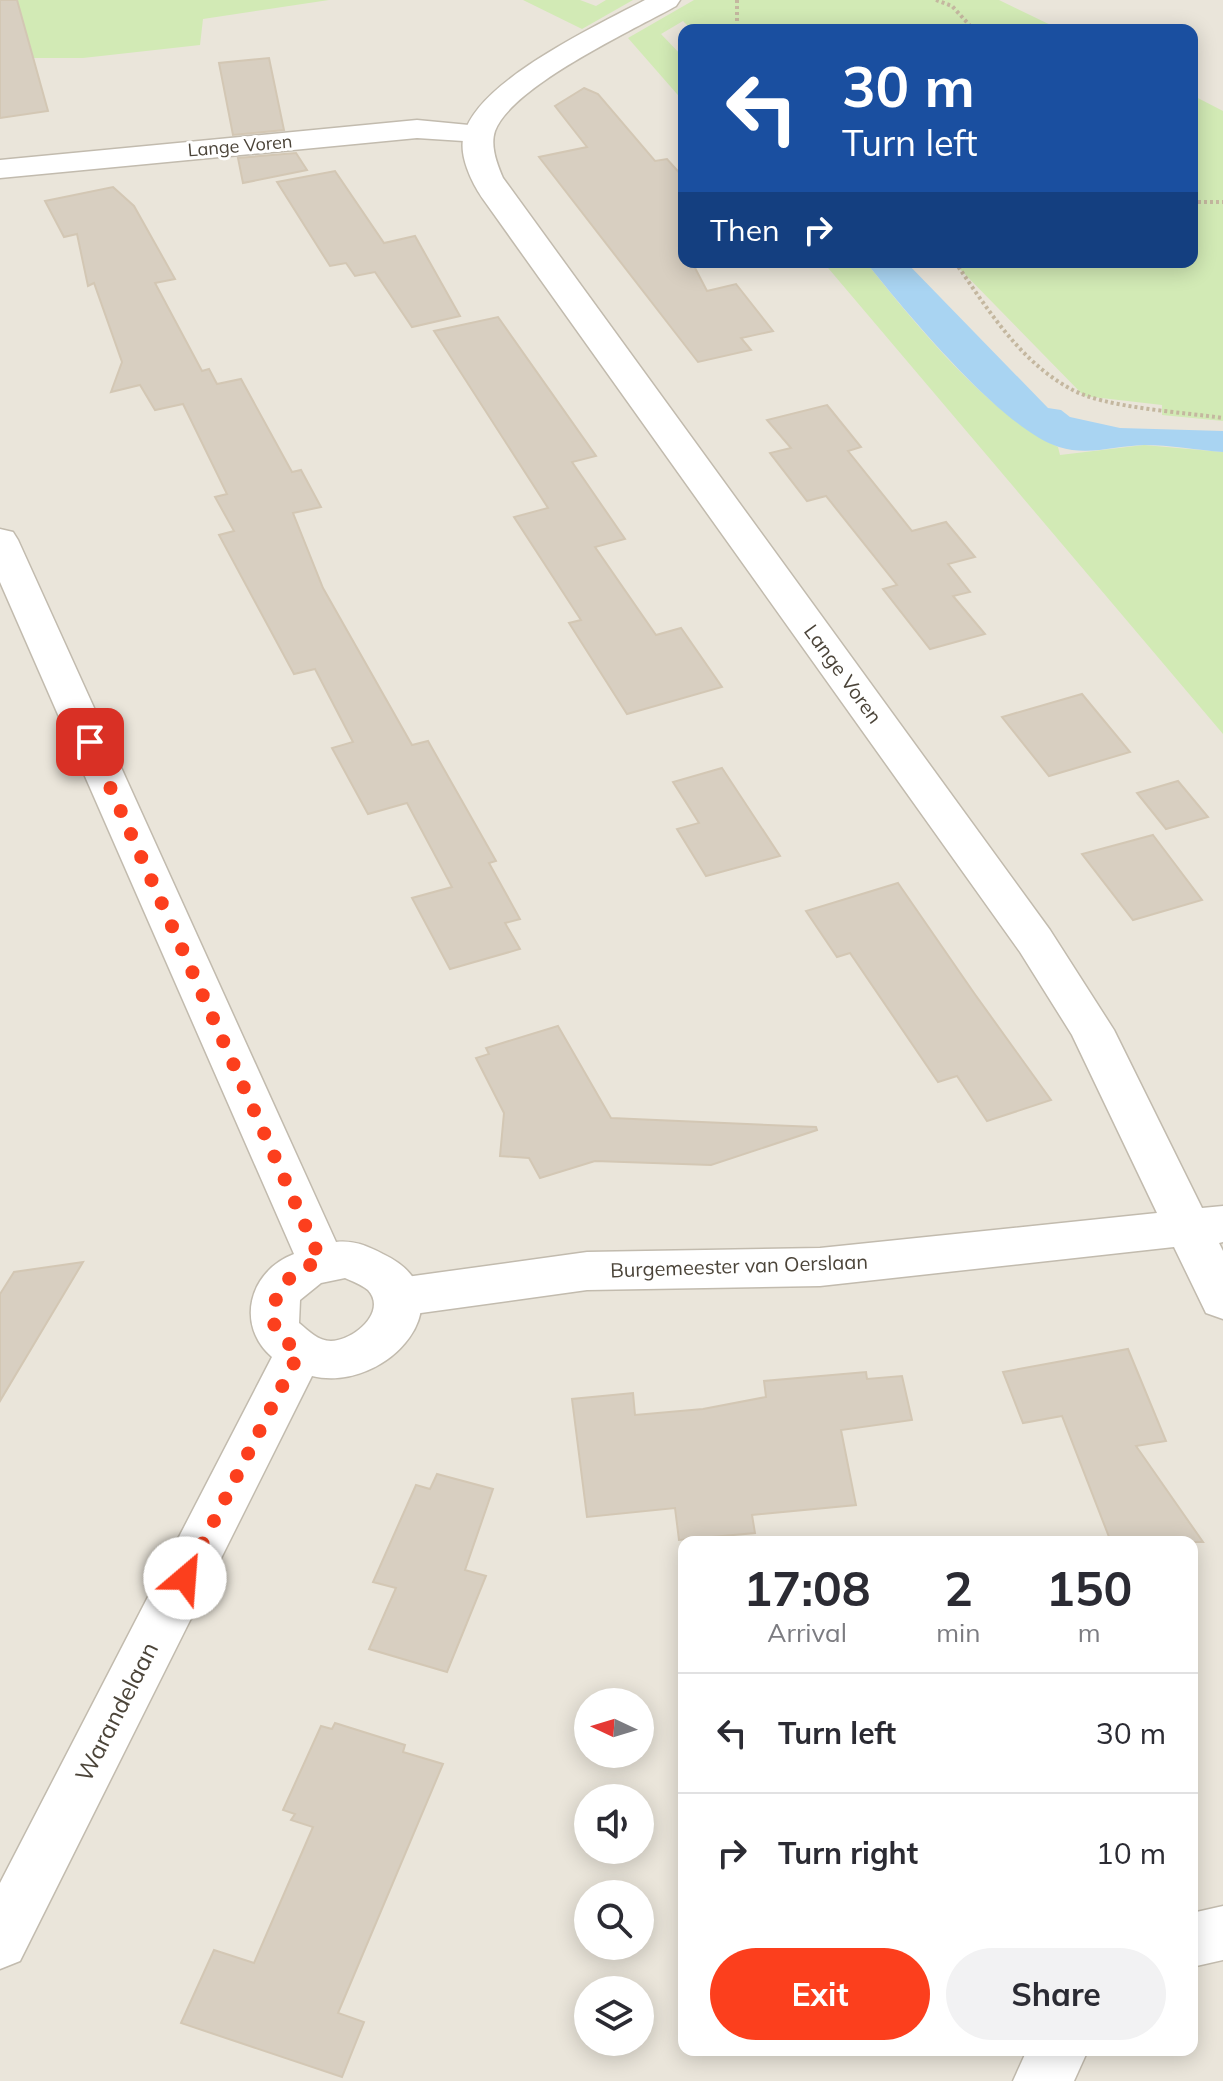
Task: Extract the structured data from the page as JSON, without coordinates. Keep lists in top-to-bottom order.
{
  "streets": {
    "street": ["Lange Voren", "Burgemeester van Oerslaan", "Warandelaan"]
  },
  "crossings": [
    ["Lange Voren", "Burgemeester van Oerslaan"],
    ["Burgemeester van Oerslaan", "Warandelaan"]
  ],
  "north": "left",
  "page": {
    "turn": ["30 m", "Turn left"],
    "then": "Then",
    "eta": [
      "17:08",
      "Arrival",
      "2",
      "min",
      "150",
      "m"
    ],
    "list": [
      {
        "name": "Turn left",
        "value": "30 m"
      },
      {
        "name": "Turn right",
        "value": "10 m"
      }
    ],
    "buttons": ["Exit", "Share"]
  }
}
